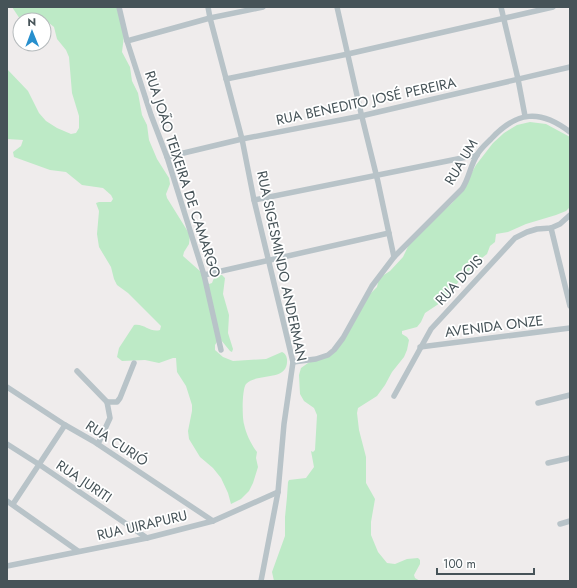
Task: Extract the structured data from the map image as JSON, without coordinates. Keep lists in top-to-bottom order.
{
  "streets": {
    "street": [
      "RUA BENEDITO JOSÉ PEREIRA",
      "RUA UM",
      "RUA JOÃO TEIXEIRA DE CAMARGO",
      "RUA SIGESMINDO ANDERMAN",
      "RUA DOIS",
      "AVENIDA ONZE",
      "RUA CURIÓ",
      "RUA JURITI",
      "RUA UIRAPURU"
    ]
  },
  "crossings": [
    ["RUA BENEDITO JOSÉ PEREIRA", "RUA JOÃO TEIXEIRA DE CAMARGO"],
    ["RUA BENEDITO JOSÉ PEREIRA", "RUA SIGESMINDO ANDERMAN"],
    ["RUA UM", "RUA SIGESMINDO ANDERMAN"],
    ["RUA SIGESMINDO ANDERMAN", "RUA UIRAPURU"],
    ["RUA DOIS", "AVENIDA ONZE"],
    ["RUA CURIÓ", "RUA UIRAPURU"],
    ["RUA JURITI", "RUA UIRAPURU"]
  ],
  "scale_bar": "100 m",
  "north": "top"
}
